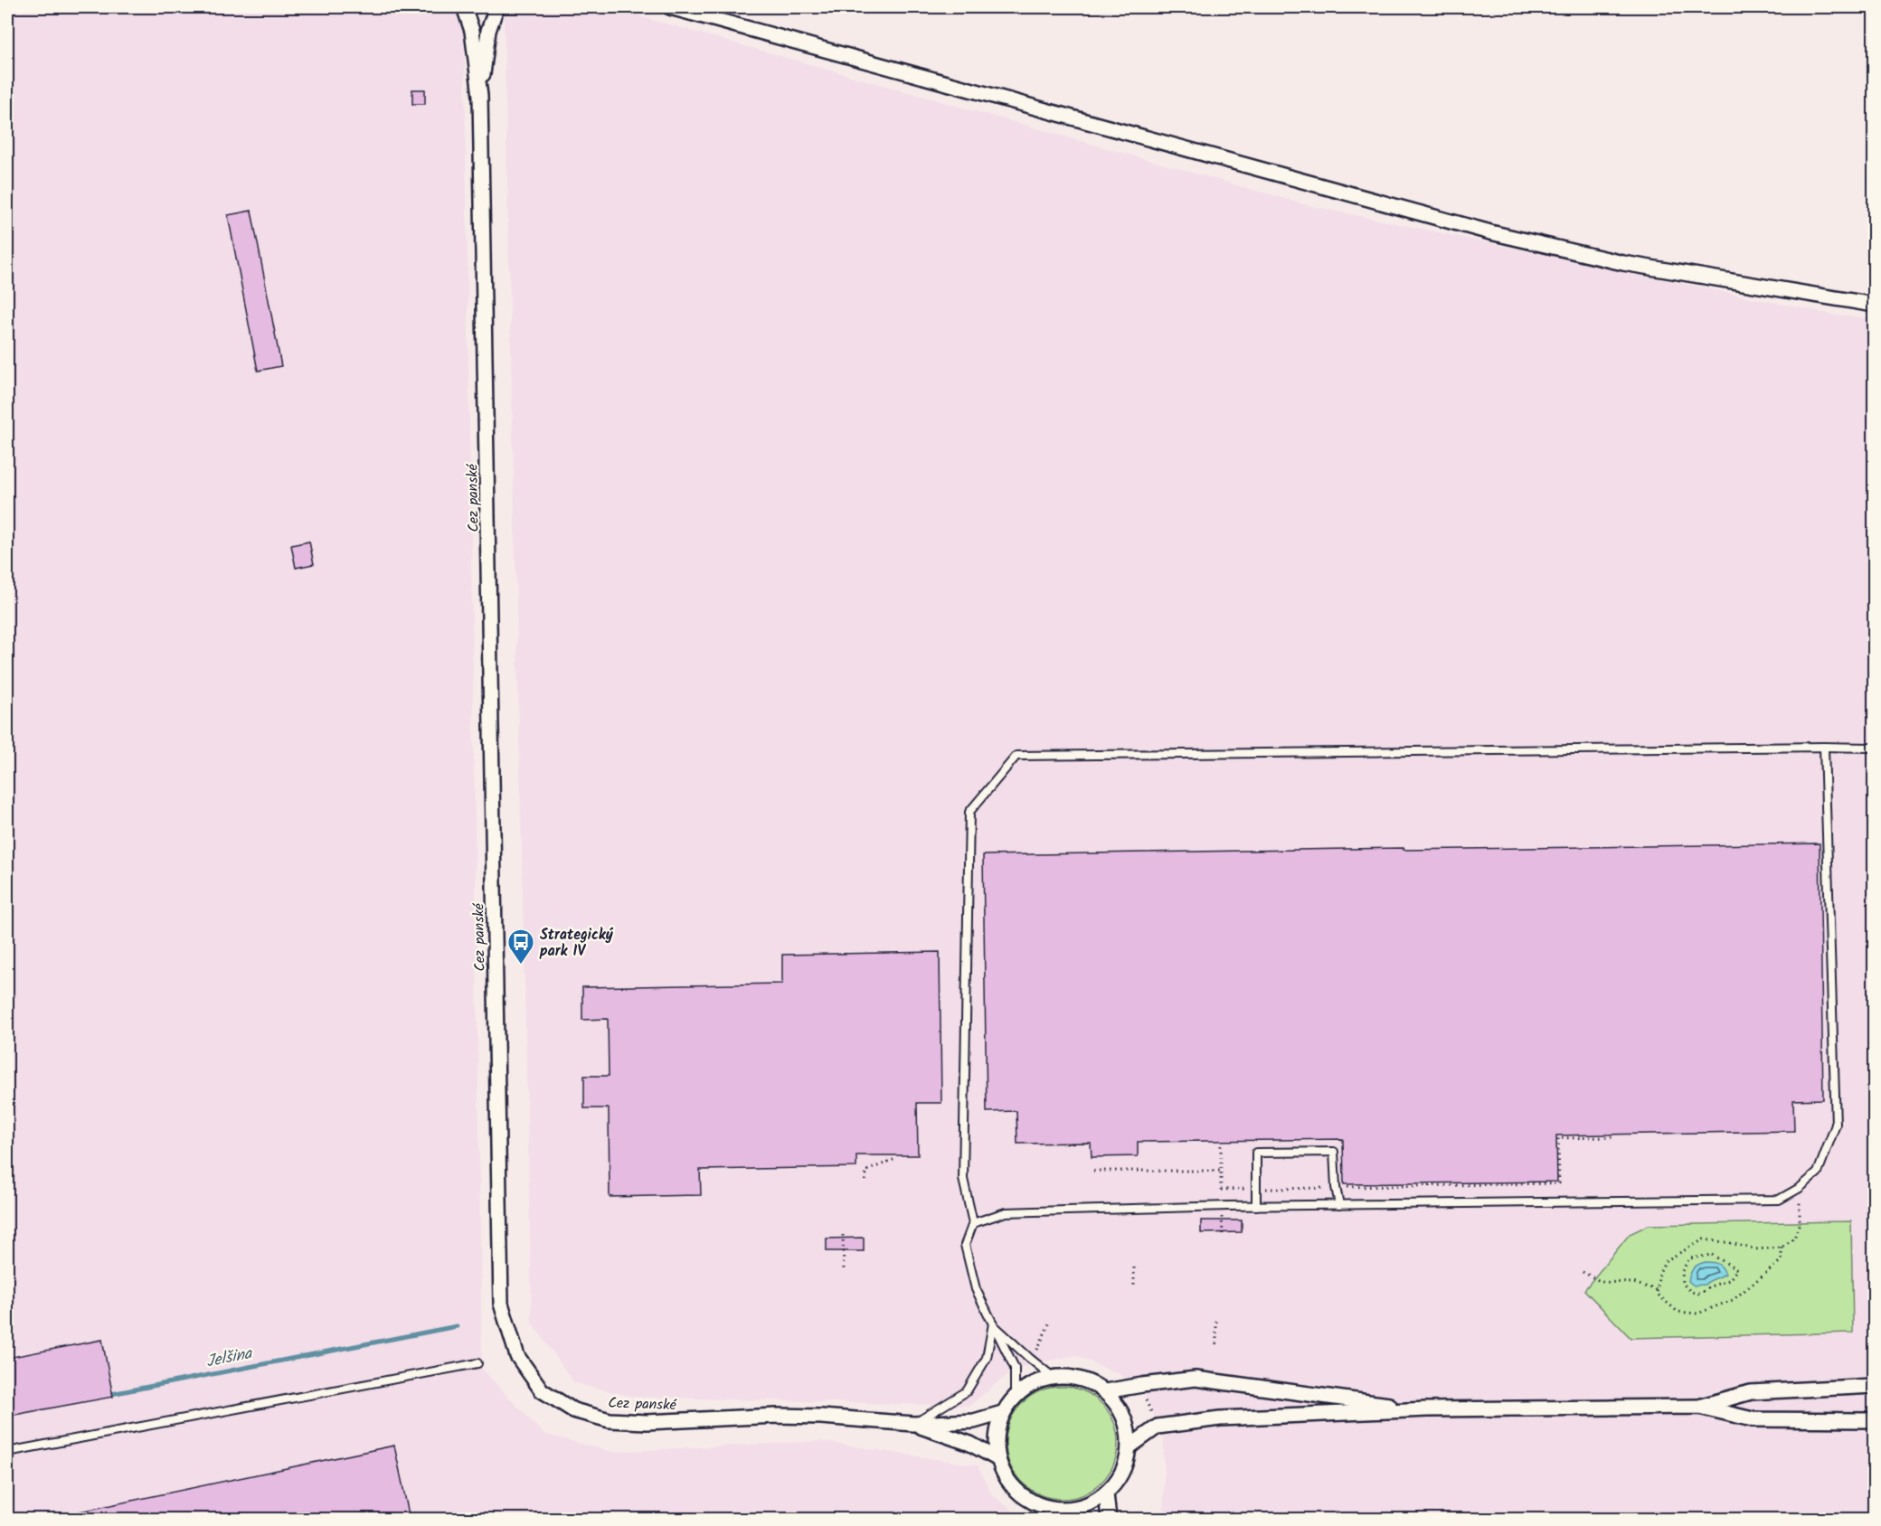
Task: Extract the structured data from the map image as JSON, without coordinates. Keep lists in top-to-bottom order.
{
  "streets": {
    "street": ["Cez panské"]
  },
  "water": ["Jelšina"],
  "places": {
    "bus stop": ["Strategický park IV"]
  }
}
